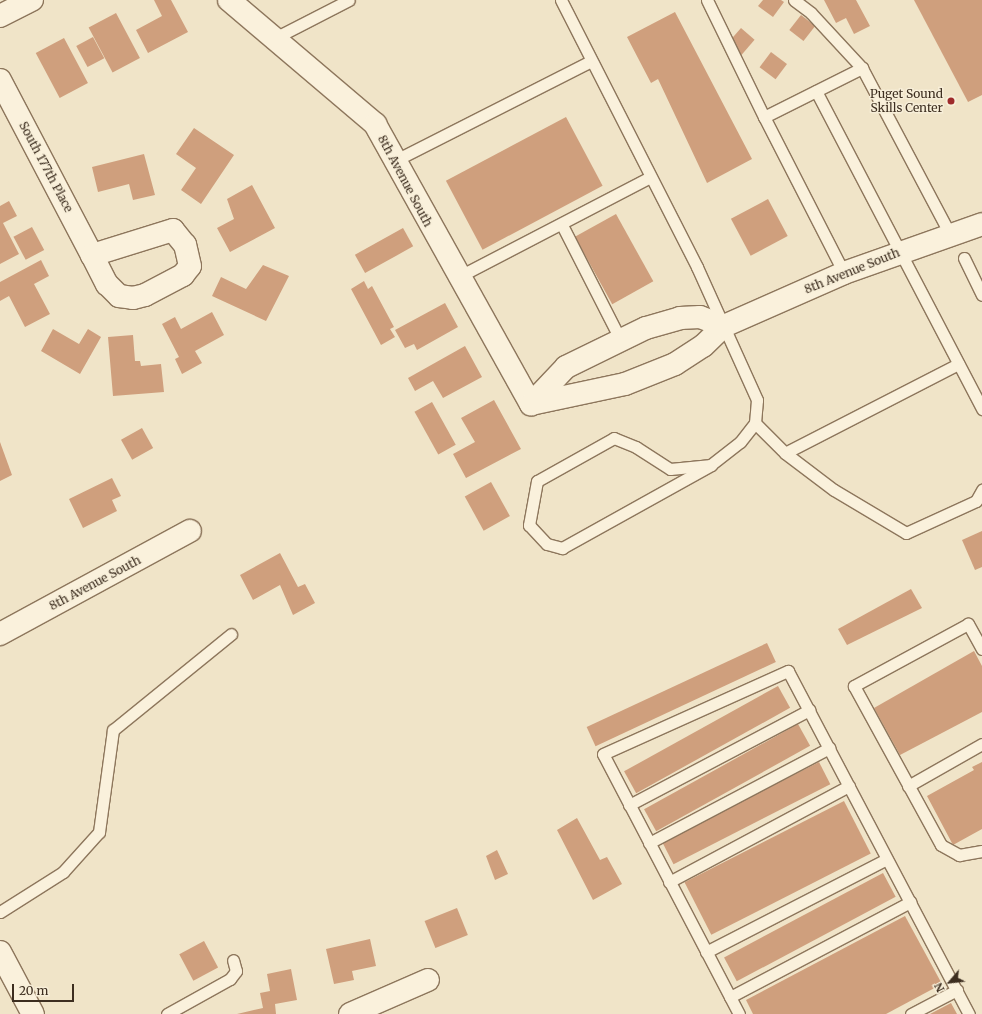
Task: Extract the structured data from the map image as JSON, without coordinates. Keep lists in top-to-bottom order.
{
  "streets": {
    "street": ["South 177th Place", "8th Avenue South"]
  },
  "places": ["Puget Sound Skills Center"],
  "scale_bar": "20 m",
  "north": "bottom left"
}
